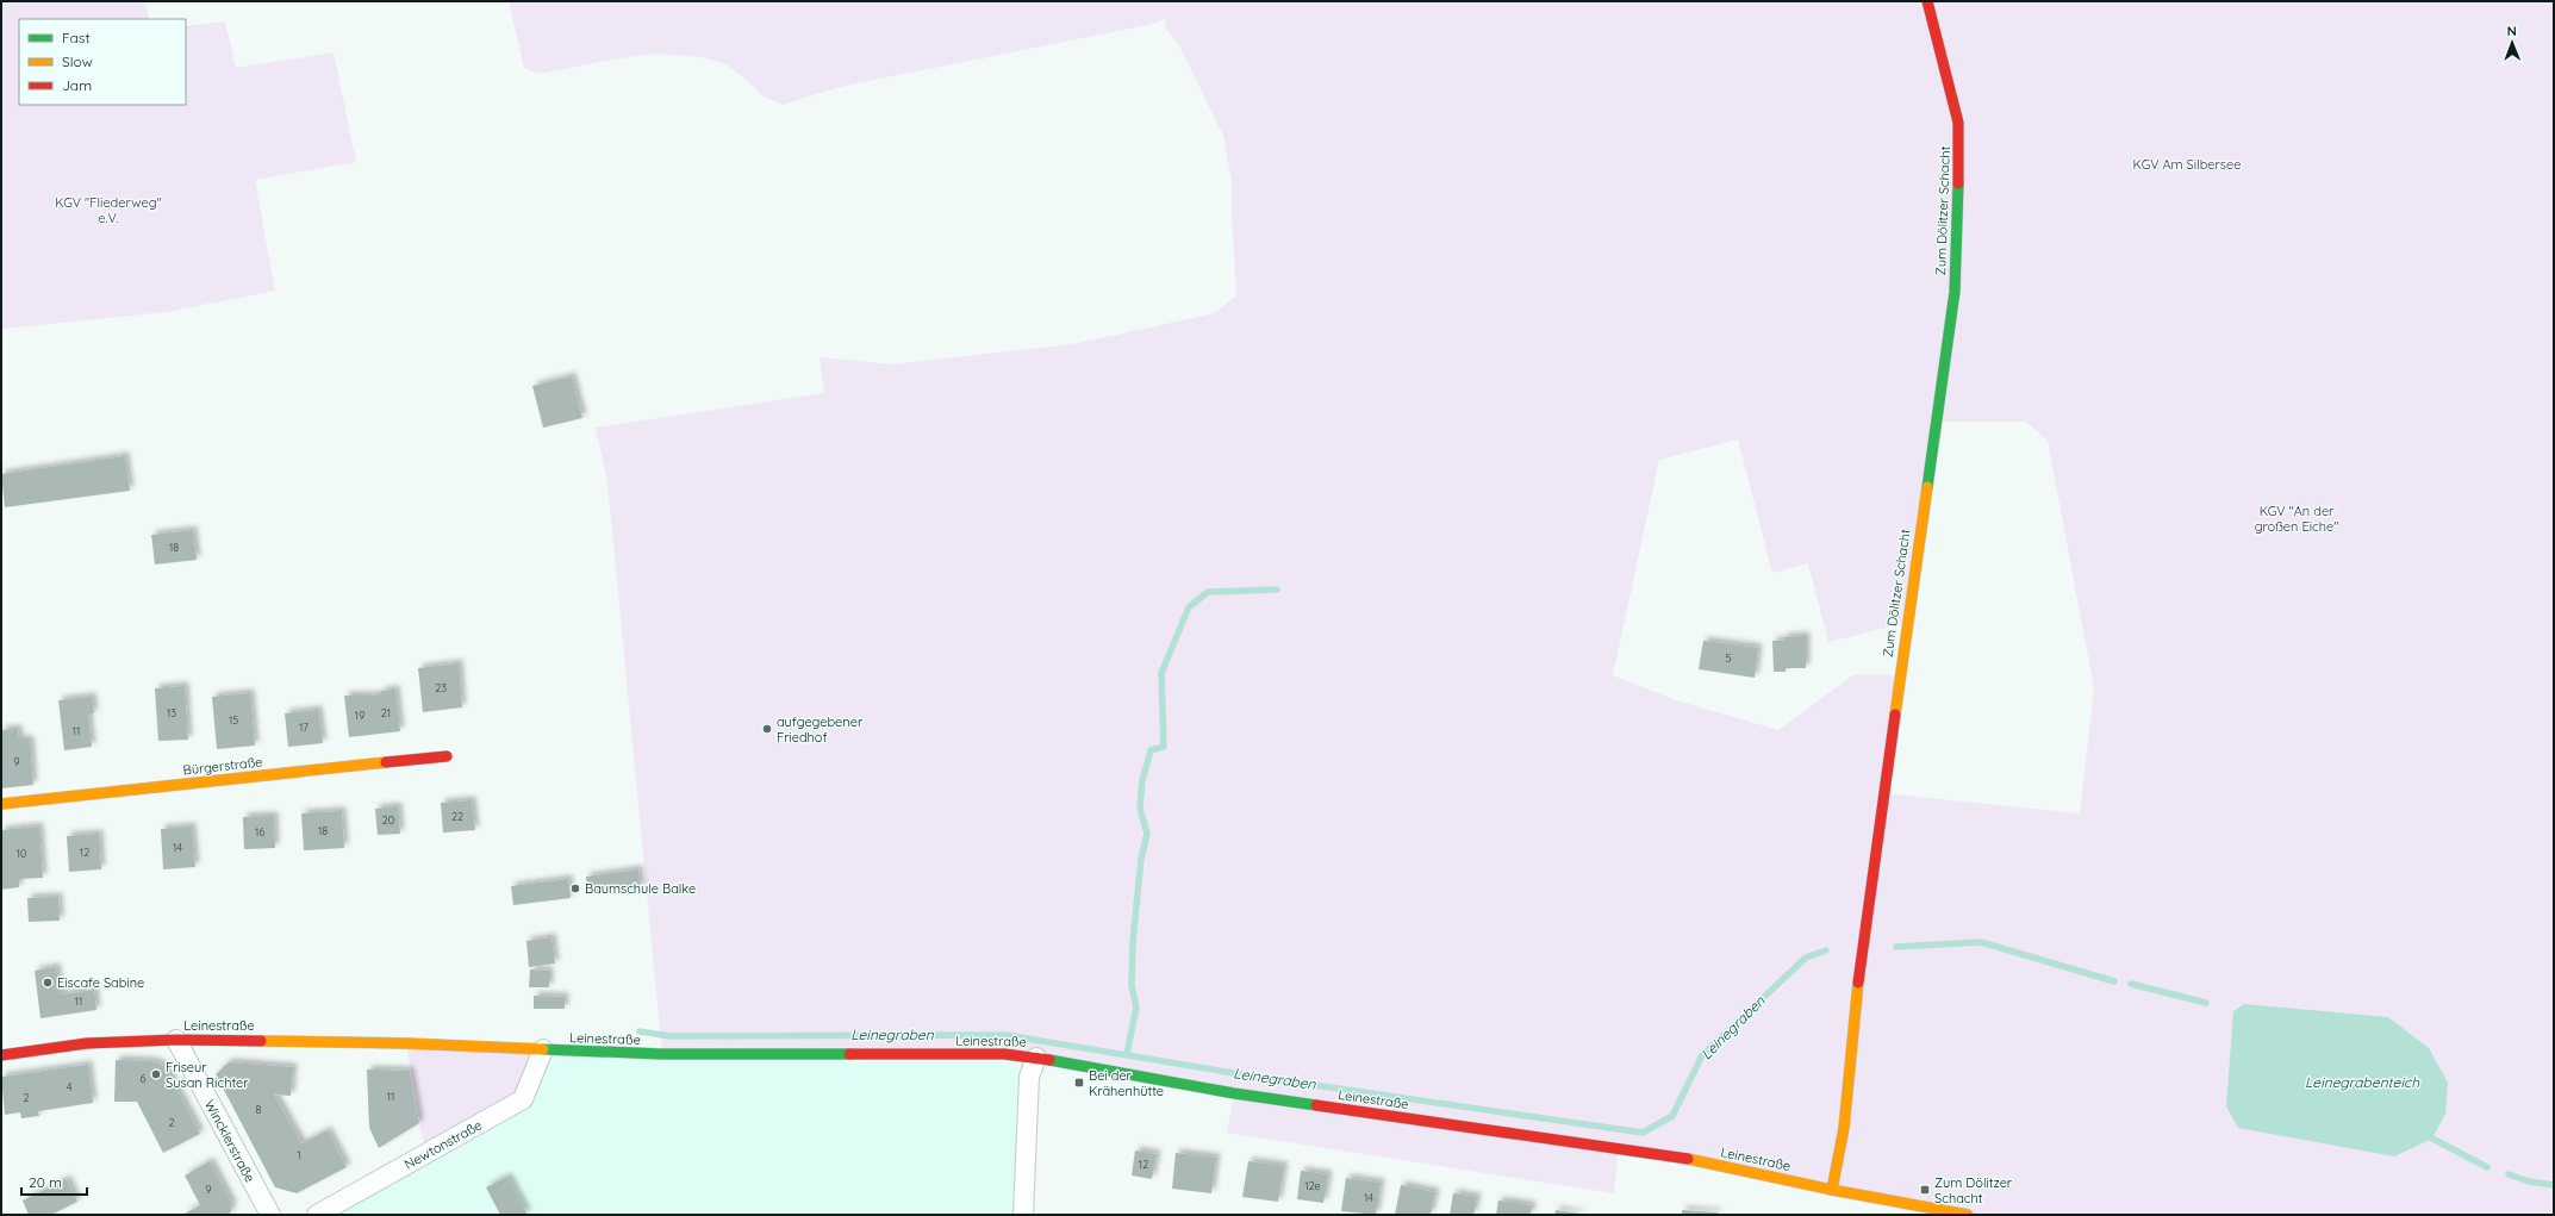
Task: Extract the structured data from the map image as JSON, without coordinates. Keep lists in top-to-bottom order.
{
  "streets": {
    "main road": ["Zum Dölitzer Schacht", "Bürgerstraße", "Leinestraße"],
    "street": ["Wincklerstraße", "Newtonstraße"]
  },
  "crossings": [
    ["Zum Dölitzer Schacht", "Leinestraße"],
    ["Leinestraße", "Wincklerstraße"],
    ["Leinestraße", "Newtonstraße"]
  ],
  "water": ["Leinegraben", "Leinegrabenteich"],
  "parks": ["KGV Am Silbersee", "KGV \"Fliederweg\" e.V.", "KGV \"An der großen Eiche\""],
  "places": {
    "other": [
      "aufgegebener Friedhof",
      "Baumschule Balke",
      "Eiscafe Sabine",
      "Friseur Susan Richter"
    ],
    "transit": ["Bei der Krähenhütte", "Zum Dölitzer Schacht"]
  },
  "house_numbers": [
    "18",
    "5",
    "23",
    "13",
    "21",
    "19",
    "15",
    "17",
    "11",
    "9",
    "22",
    "20",
    "18",
    "16",
    "14",
    "12",
    "10",
    "11",
    "6",
    "4",
    "11",
    "2",
    "8",
    "2",
    "1",
    "12",
    "12e",
    "9",
    "14"
  ],
  "legend": ["Fast", "Slow", "Jam"],
  "scale_bar": "20 m",
  "north": "top"
}
